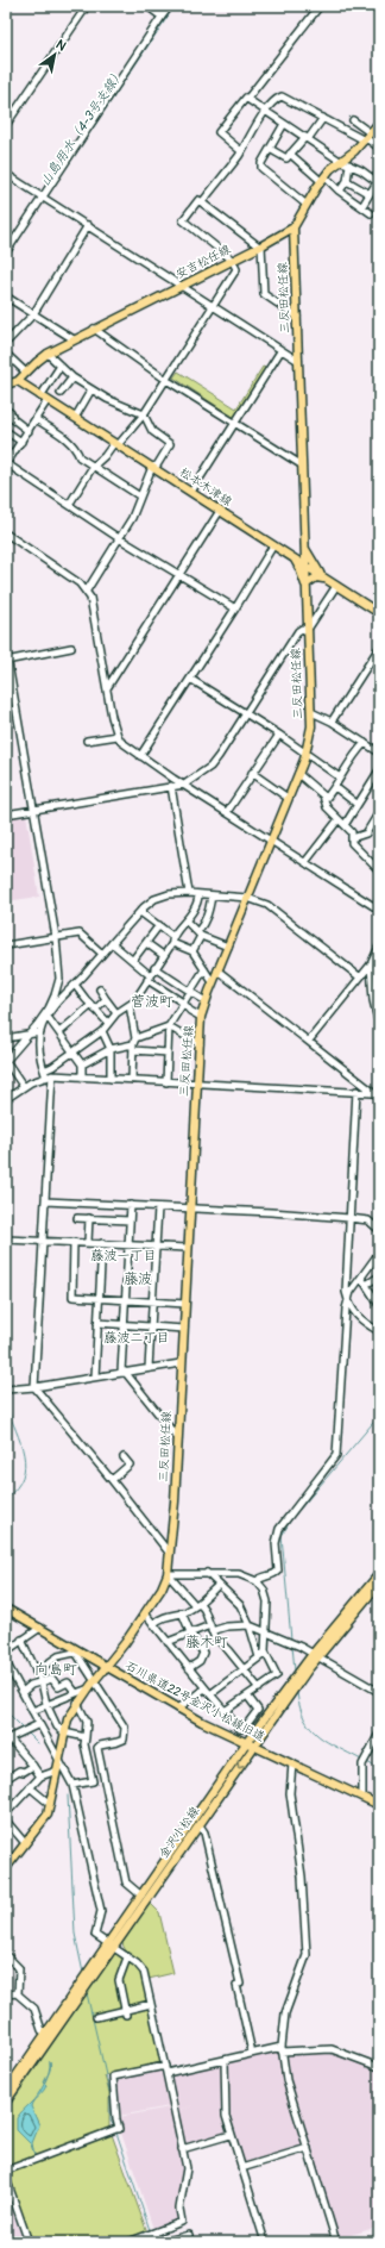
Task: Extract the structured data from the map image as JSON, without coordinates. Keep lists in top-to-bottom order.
{
  "streets": {
    "main road": [
      "安吉松任線",
      "三反田松任線",
      "松本木津線",
      "石川県道22号金沢小松線旧道",
      "金沢小松線"
    ]
  },
  "crossings": [
    ["安吉松任線", "三反田松任線"],
    ["安吉松任線", "松本木津線"],
    ["三反田松任線", "松本木津線"],
    ["三反田松任線", "石川県道22号金沢小松線旧道"],
    ["石川県道22号金沢小松線旧道", "金沢小松線"]
  ],
  "districts": [
    "菅波町",
    "藤波一丁目",
    "藤波",
    "藤波二丁目",
    "藤木町",
    "向島町"
  ],
  "water": ["山島用水（4-3号支線）"],
  "north": "top right"
}
